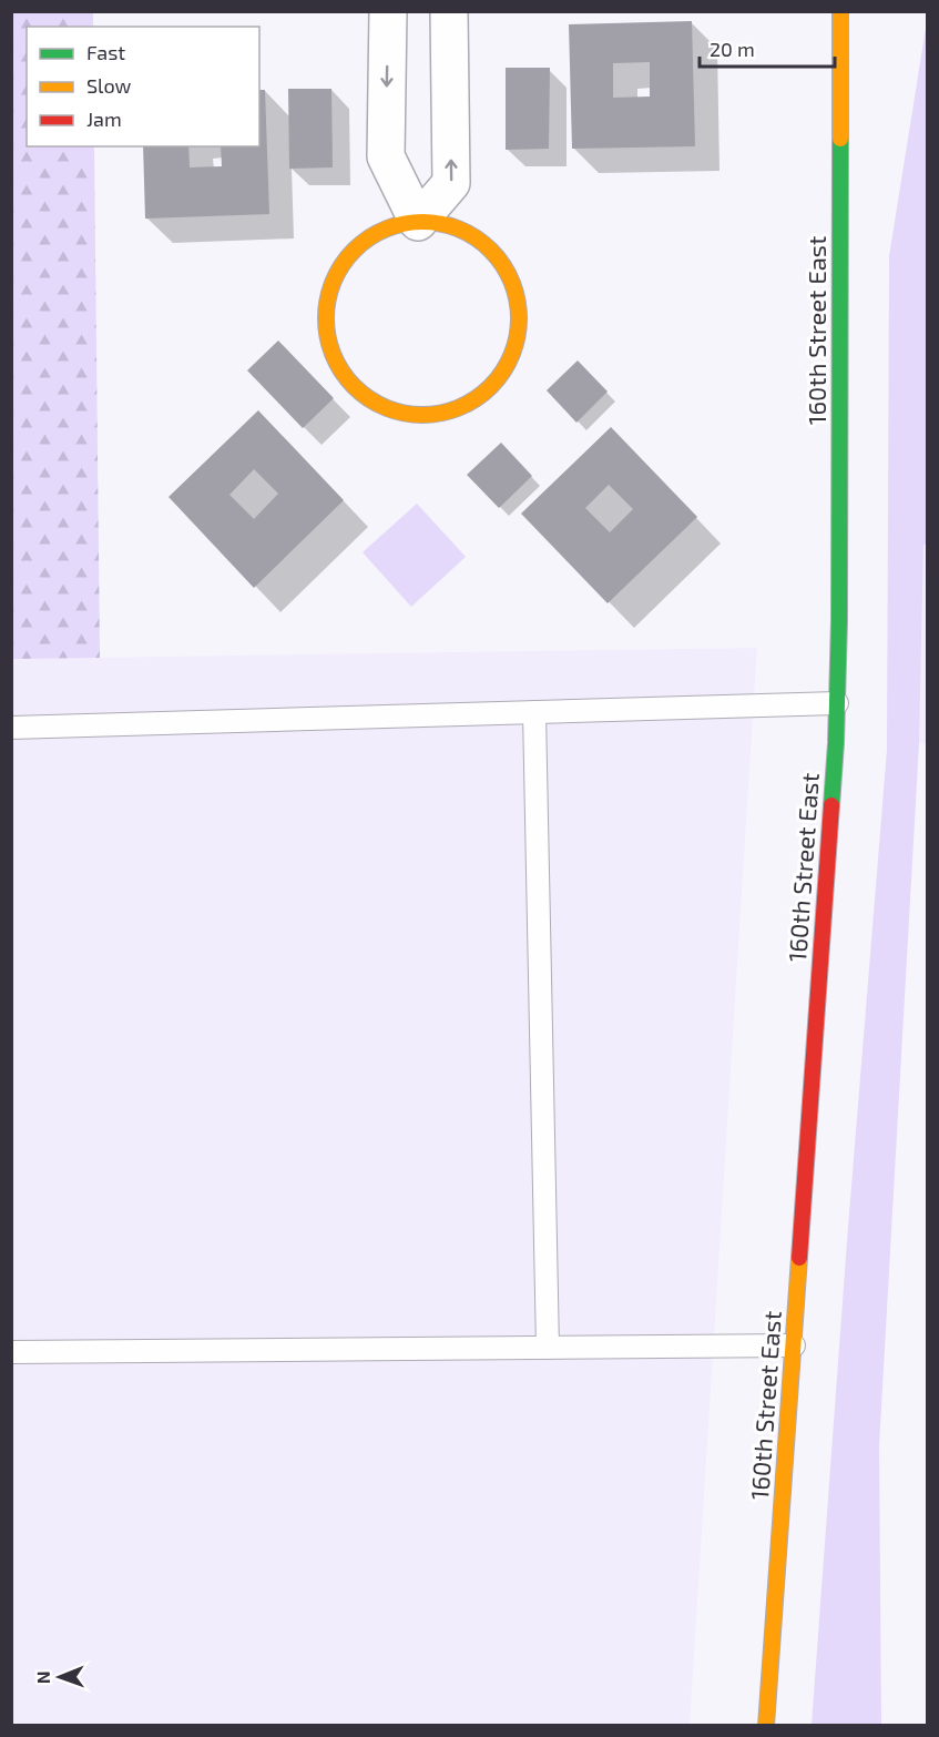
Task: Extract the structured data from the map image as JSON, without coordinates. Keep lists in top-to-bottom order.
{
  "streets": {
    "street": ["160th Street East"]
  },
  "legend": ["Fast", "Slow", "Jam"],
  "scale_bar": "20 m",
  "north": "left"
}
